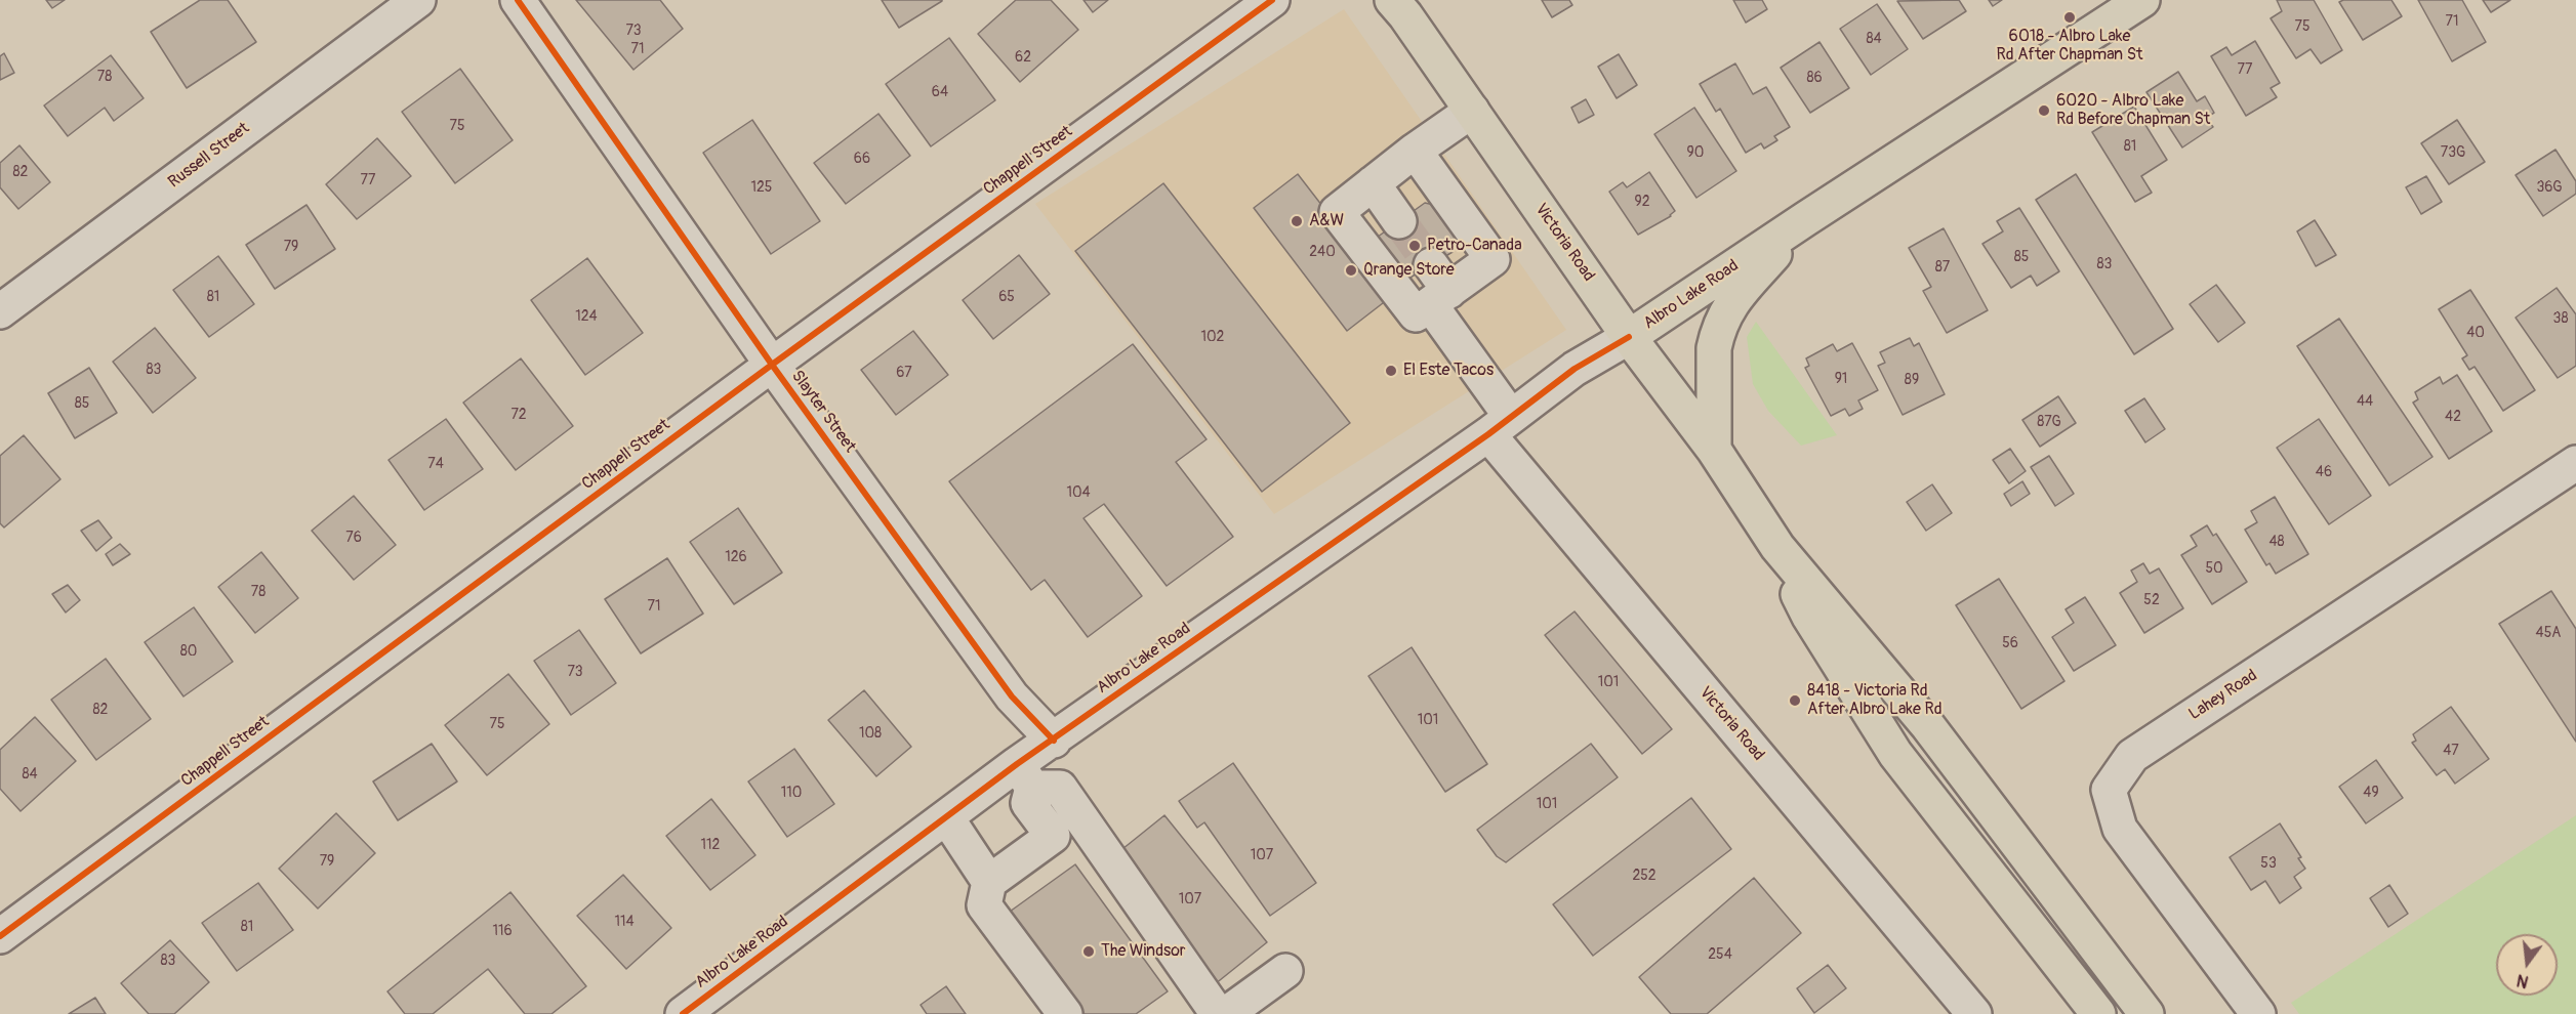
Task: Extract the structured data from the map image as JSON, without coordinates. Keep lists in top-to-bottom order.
{
  "streets": {
    "main road": ["Victoria Road", "Albro Lake Road"],
    "street": [
      "Russell Street",
      "Chappell Street",
      "Slayter Street",
      "Lahey Road"
    ]
  },
  "crossings": [
    ["Chappell Street", "Slayter Street"],
    ["Victoria Road", "Albro Lake Road"],
    ["Albro Lake Road", "Slayter Street"]
  ],
  "places": [
    "6018 - Albro Lake Rd After Chapman St",
    "6020 - Albro Lake Rd Before Chapman St",
    "A&W",
    "Petro-Canada",
    "Qrange Store",
    "El Este Tacos",
    "8418 - Victoria Rd After Albro Lake Rd",
    "The Windsor"
  ],
  "house_numbers": [
    "71",
    "75",
    "73",
    "84",
    "71",
    "62",
    "77",
    "78",
    "86",
    "64",
    "75",
    "81",
    "90",
    "73G",
    "66",
    "82",
    "77",
    "125",
    "36G",
    "92",
    "79",
    "240",
    "85",
    "83",
    "87",
    "81",
    "65",
    "124",
    "38",
    "40",
    "102",
    "83",
    "67",
    "91",
    "89",
    "44",
    "85",
    "72",
    "42",
    "87G",
    "74",
    "46",
    "104",
    "76",
    "48",
    "126",
    "50",
    "78",
    "52",
    "71",
    "45A",
    "56",
    "80",
    "73",
    "101",
    "82",
    "101",
    "75",
    "108",
    "47",
    "84",
    "110",
    "49",
    "101",
    "112",
    "107",
    "79",
    "53",
    "252",
    "107",
    "114",
    "81",
    "116",
    "254",
    "83"
  ],
  "north": "bottom"
}
